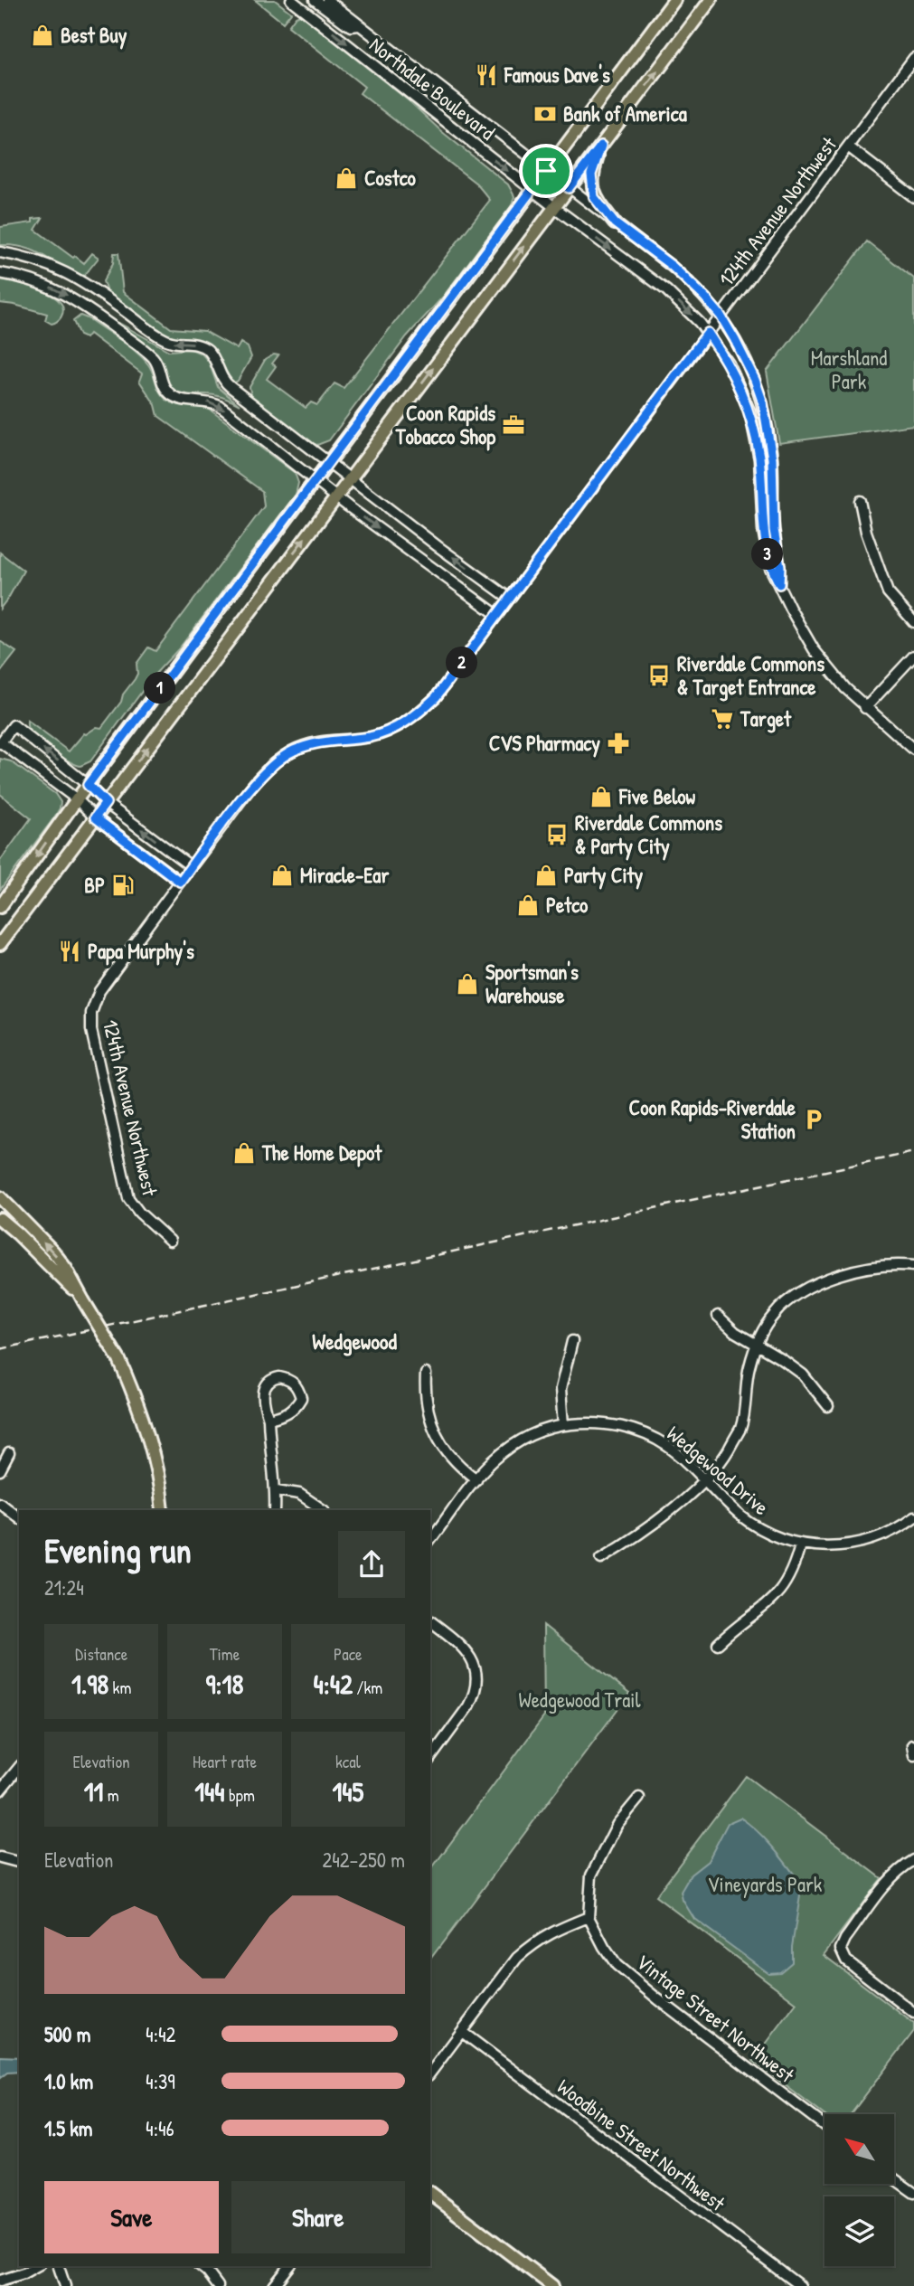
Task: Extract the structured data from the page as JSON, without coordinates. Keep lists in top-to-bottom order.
{
  "streets": {
    "street": [
      "Northdale Boulevard",
      "124th Avenue Northwest",
      "Wedgewood Drive",
      "Vintage Street Northwest",
      "Woodbine Street Northwest"
    ]
  },
  "crossings": [
    ["Northdale Boulevard", "124th Avenue Northwest"]
  ],
  "districts": ["Wedgewood"],
  "parks": ["Marshland Park", "Wedgewood Trail", "Vineyards Park"],
  "places": {
    "shop": [
      "Best Buy",
      "Costco",
      "Five Below",
      "Miracle-Ear",
      "Party City",
      "Petco",
      "Sportsman's Warehouse",
      "The Home Depot"
    ],
    "restaurant": ["Famous Dave's", "Papa Murphy's"],
    "bank": ["Bank of America"],
    "office": ["Coon Rapids Tobacco Shop"],
    "bus stop": ["Riverdale Commons & Target Entrance", "Riverdale Commons & Party City"],
    "supermarket": ["Target"],
    "pharmacy": ["CVS Pharmacy"],
    "fuel station": ["BP"],
    "parking": ["Coon Rapids-Riverdale Station"]
  },
  "north": "top left",
  "page": {
    "pins": ["3", "2", "1"],
    "heading": ["Evening run", "21:24"],
    "stats": [
      ["Distance", "1.98 km"],
      ["Time", "9:18"],
      ["Pace", "4:42 /km"],
      ["Elevation", "11 m"],
      ["Heart rate", "144 bpm"],
      ["kcal", "145"]
    ],
    "chart": ["Elevation", "242–250 m"],
    "list": [
      {
        "name": "500 m",
        "note": "4:42"
      },
      {
        "name": "1.0 km",
        "note": "4:39"
      },
      {
        "name": "1.5 km",
        "note": "4:46"
      }
    ],
    "buttons": ["Save", "Share"]
  }
}
